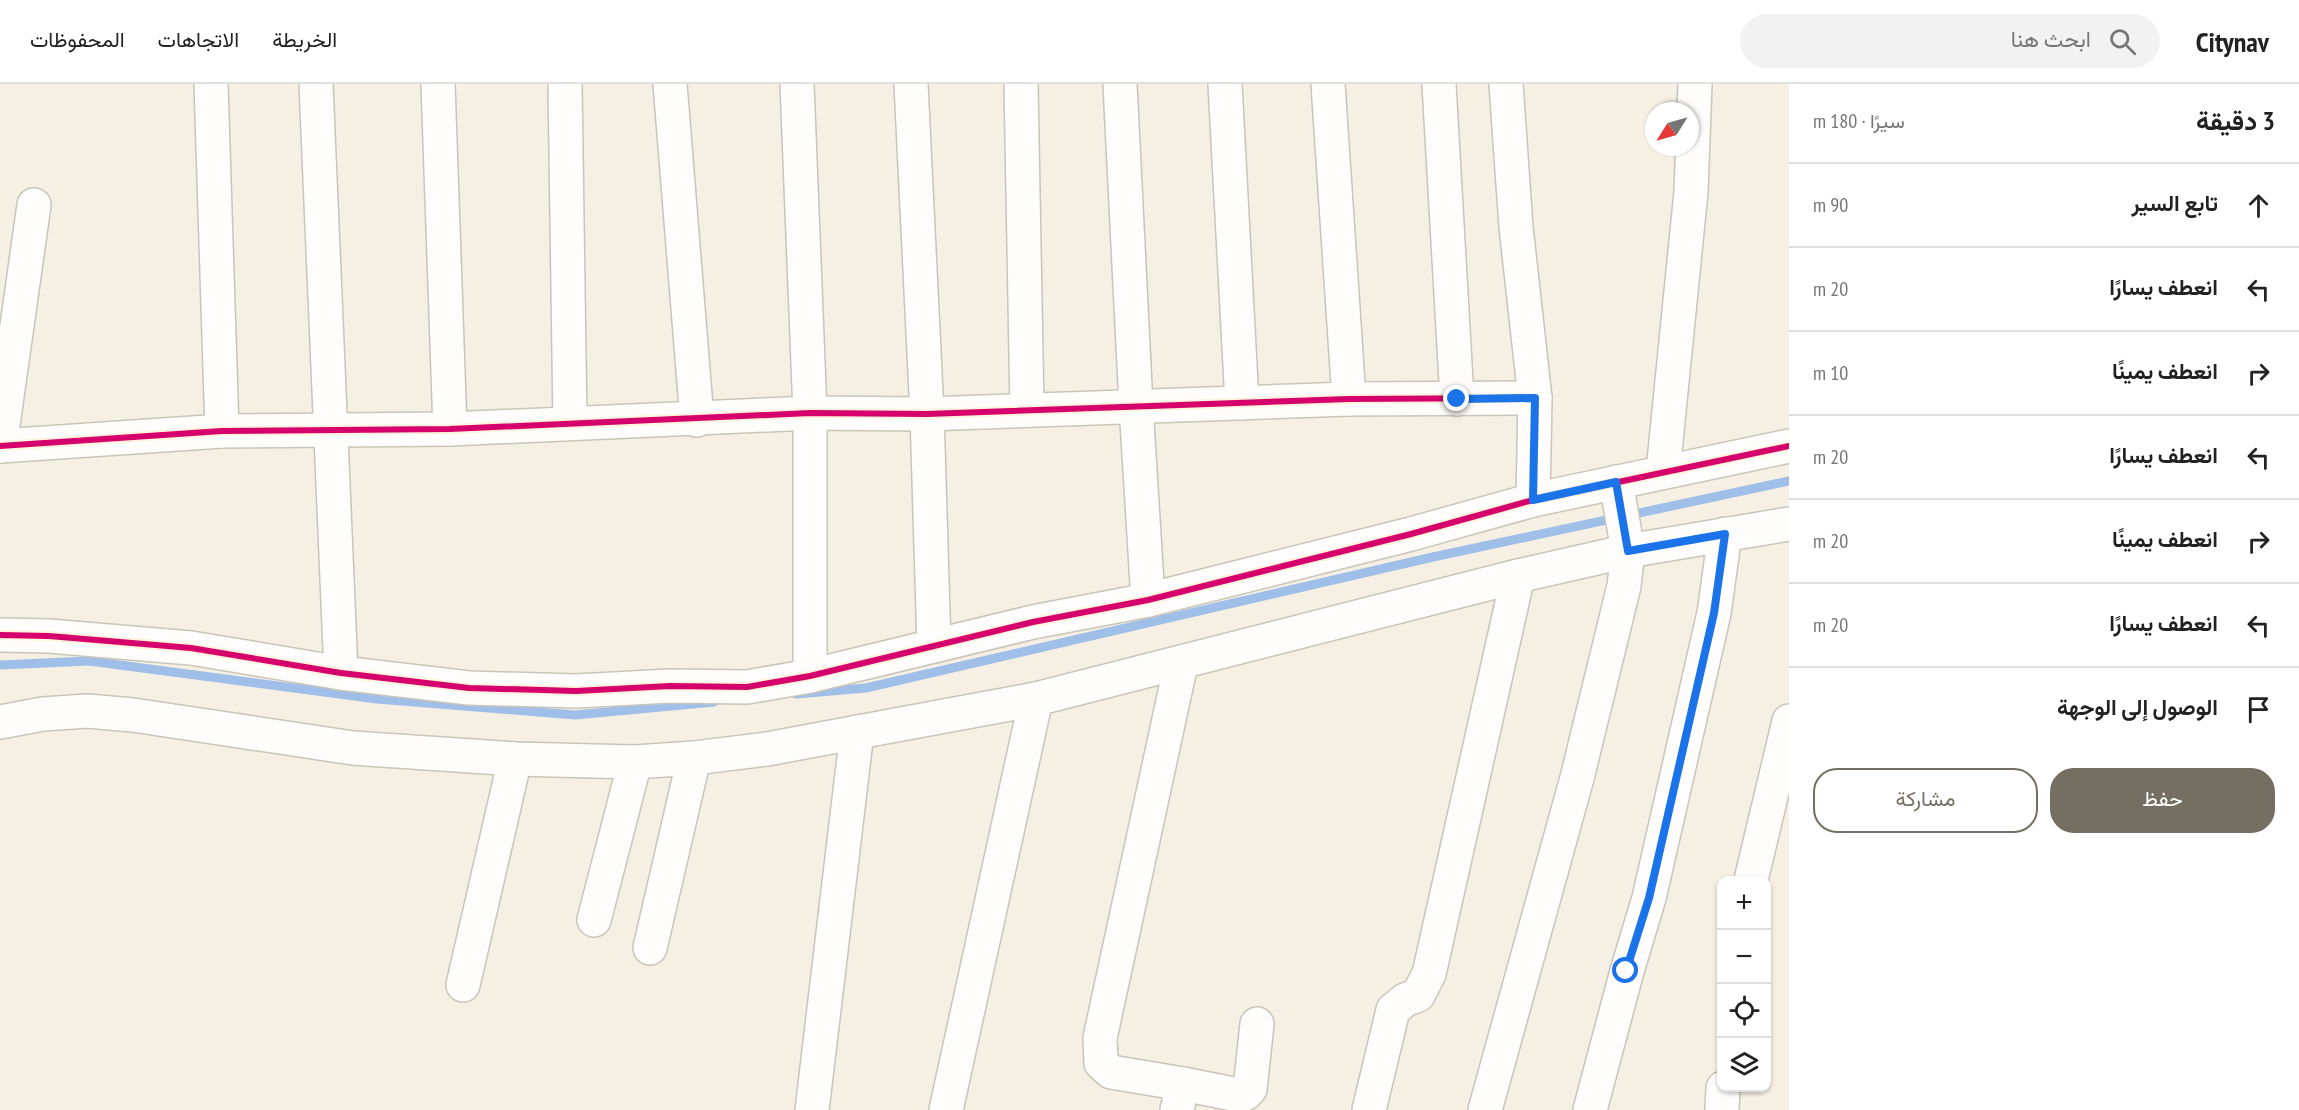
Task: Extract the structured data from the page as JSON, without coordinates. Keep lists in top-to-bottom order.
{
  "north": "bottom left",
  "page": {
    "header": "Citynav",
    "search": "ابحث هنا",
    "nav": ["الخريطة", "الاتجاهات", "المحفوظات"],
    "heading": ["3 دقيقة", "سيرًا · 180 m"],
    "list": [
      ["تابع السير", "90 m"],
      ["انعطف يسارًا", "20 m"],
      ["انعطف يمينًا", "10 m"],
      ["انعطف يسارًا", "20 m"],
      ["انعطف يمينًا", "20 m"],
      ["انعطف يسارًا", "20 m"],
      "الوصول إلى الوجهة"
    ],
    "buttons": ["حفظ", "مشاركة"],
    "map_buttons": ["+", "−"]
  }
}
